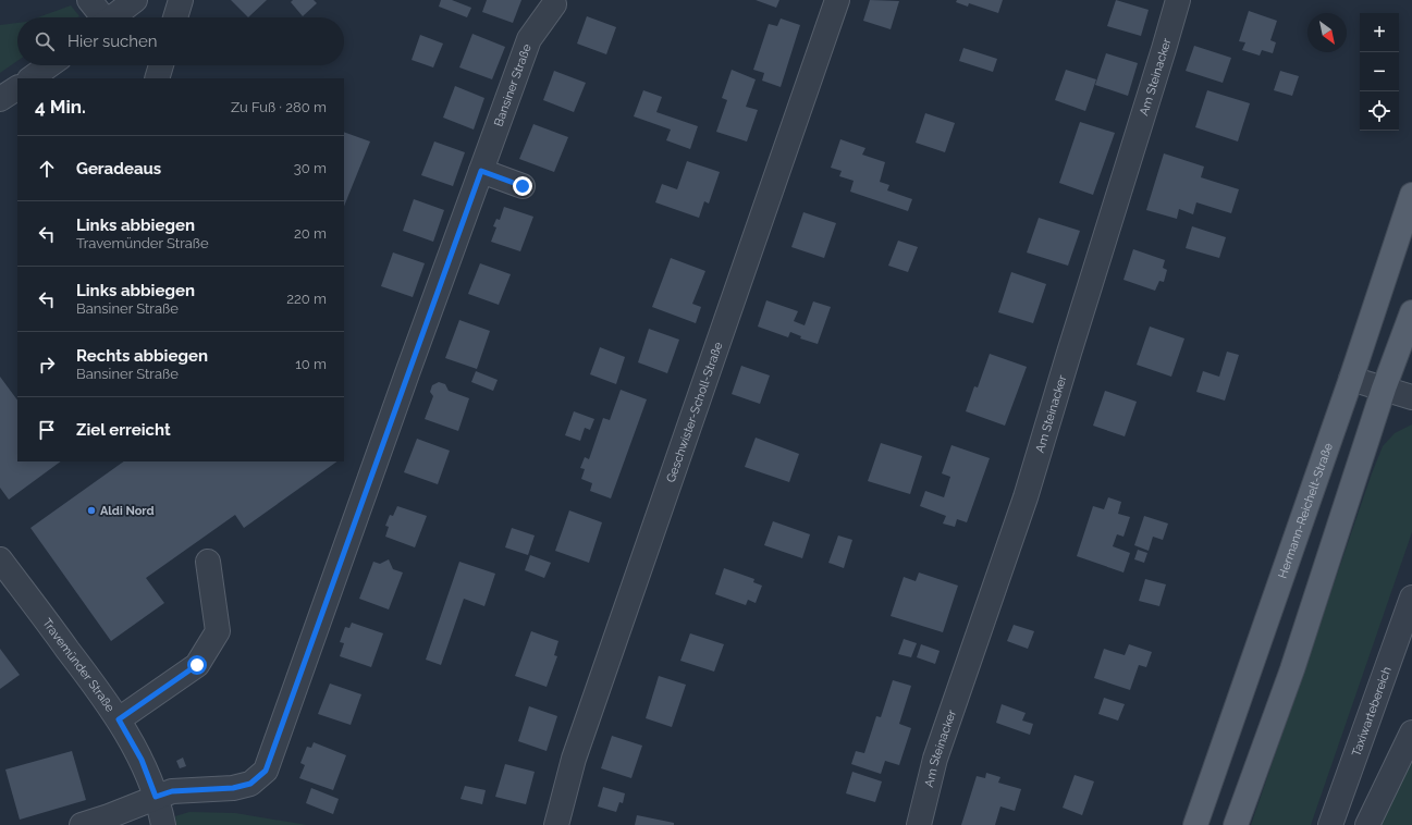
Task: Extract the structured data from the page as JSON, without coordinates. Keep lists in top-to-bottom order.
{
  "streets": {
    "main road": ["Hermann-Reichelt-Straße"],
    "street": [
      "Am Steinacker",
      "Bansiner Straße",
      "Geschwister-Scholl-Straße",
      "Travemünder Straße",
      "Taxiwartebereich"
    ]
  },
  "crossings": [
    ["Bansiner Straße", "Travemünder Straße"]
  ],
  "places": ["Aldi Nord"],
  "north": "bottom right",
  "page": {
    "map_buttons": ["+", "−"],
    "search": "Hier suchen",
    "heading": ["4 Min.", "Zu Fuß · 280 m"],
    "list": [
      ["Geradeaus", "30 m"],
      ["Links abbiegen", "Travemünder Straße", "20 m"],
      ["Links abbiegen", "Bansiner Straße", "220 m"],
      ["Rechts abbiegen", "Bansiner Straße", "10 m"],
      "Ziel erreicht"
    ]
  }
}
